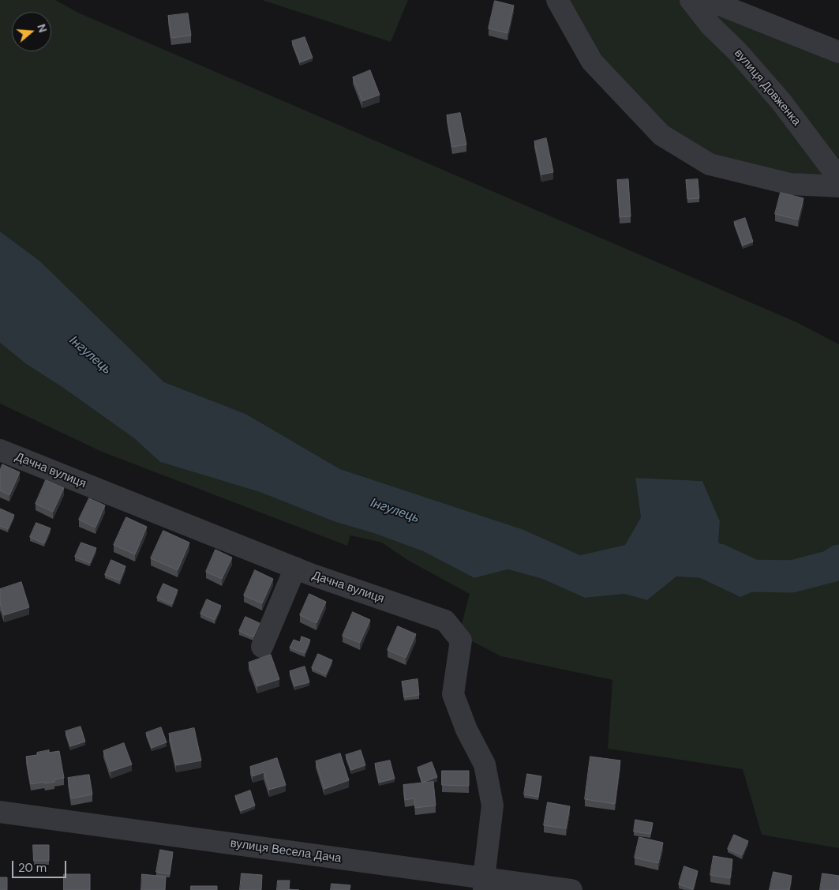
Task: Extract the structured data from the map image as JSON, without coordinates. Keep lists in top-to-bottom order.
{
  "streets": {
    "street": ["вулиця Довженка", "Дачна вулиця", "вулиця Весела Дача"]
  },
  "crossings": [
    ["Дачна вулиця", "вулиця Весела Дача"]
  ],
  "water": ["Інгулець"],
  "scale_bar": "20 m",
  "north": "right"
}
